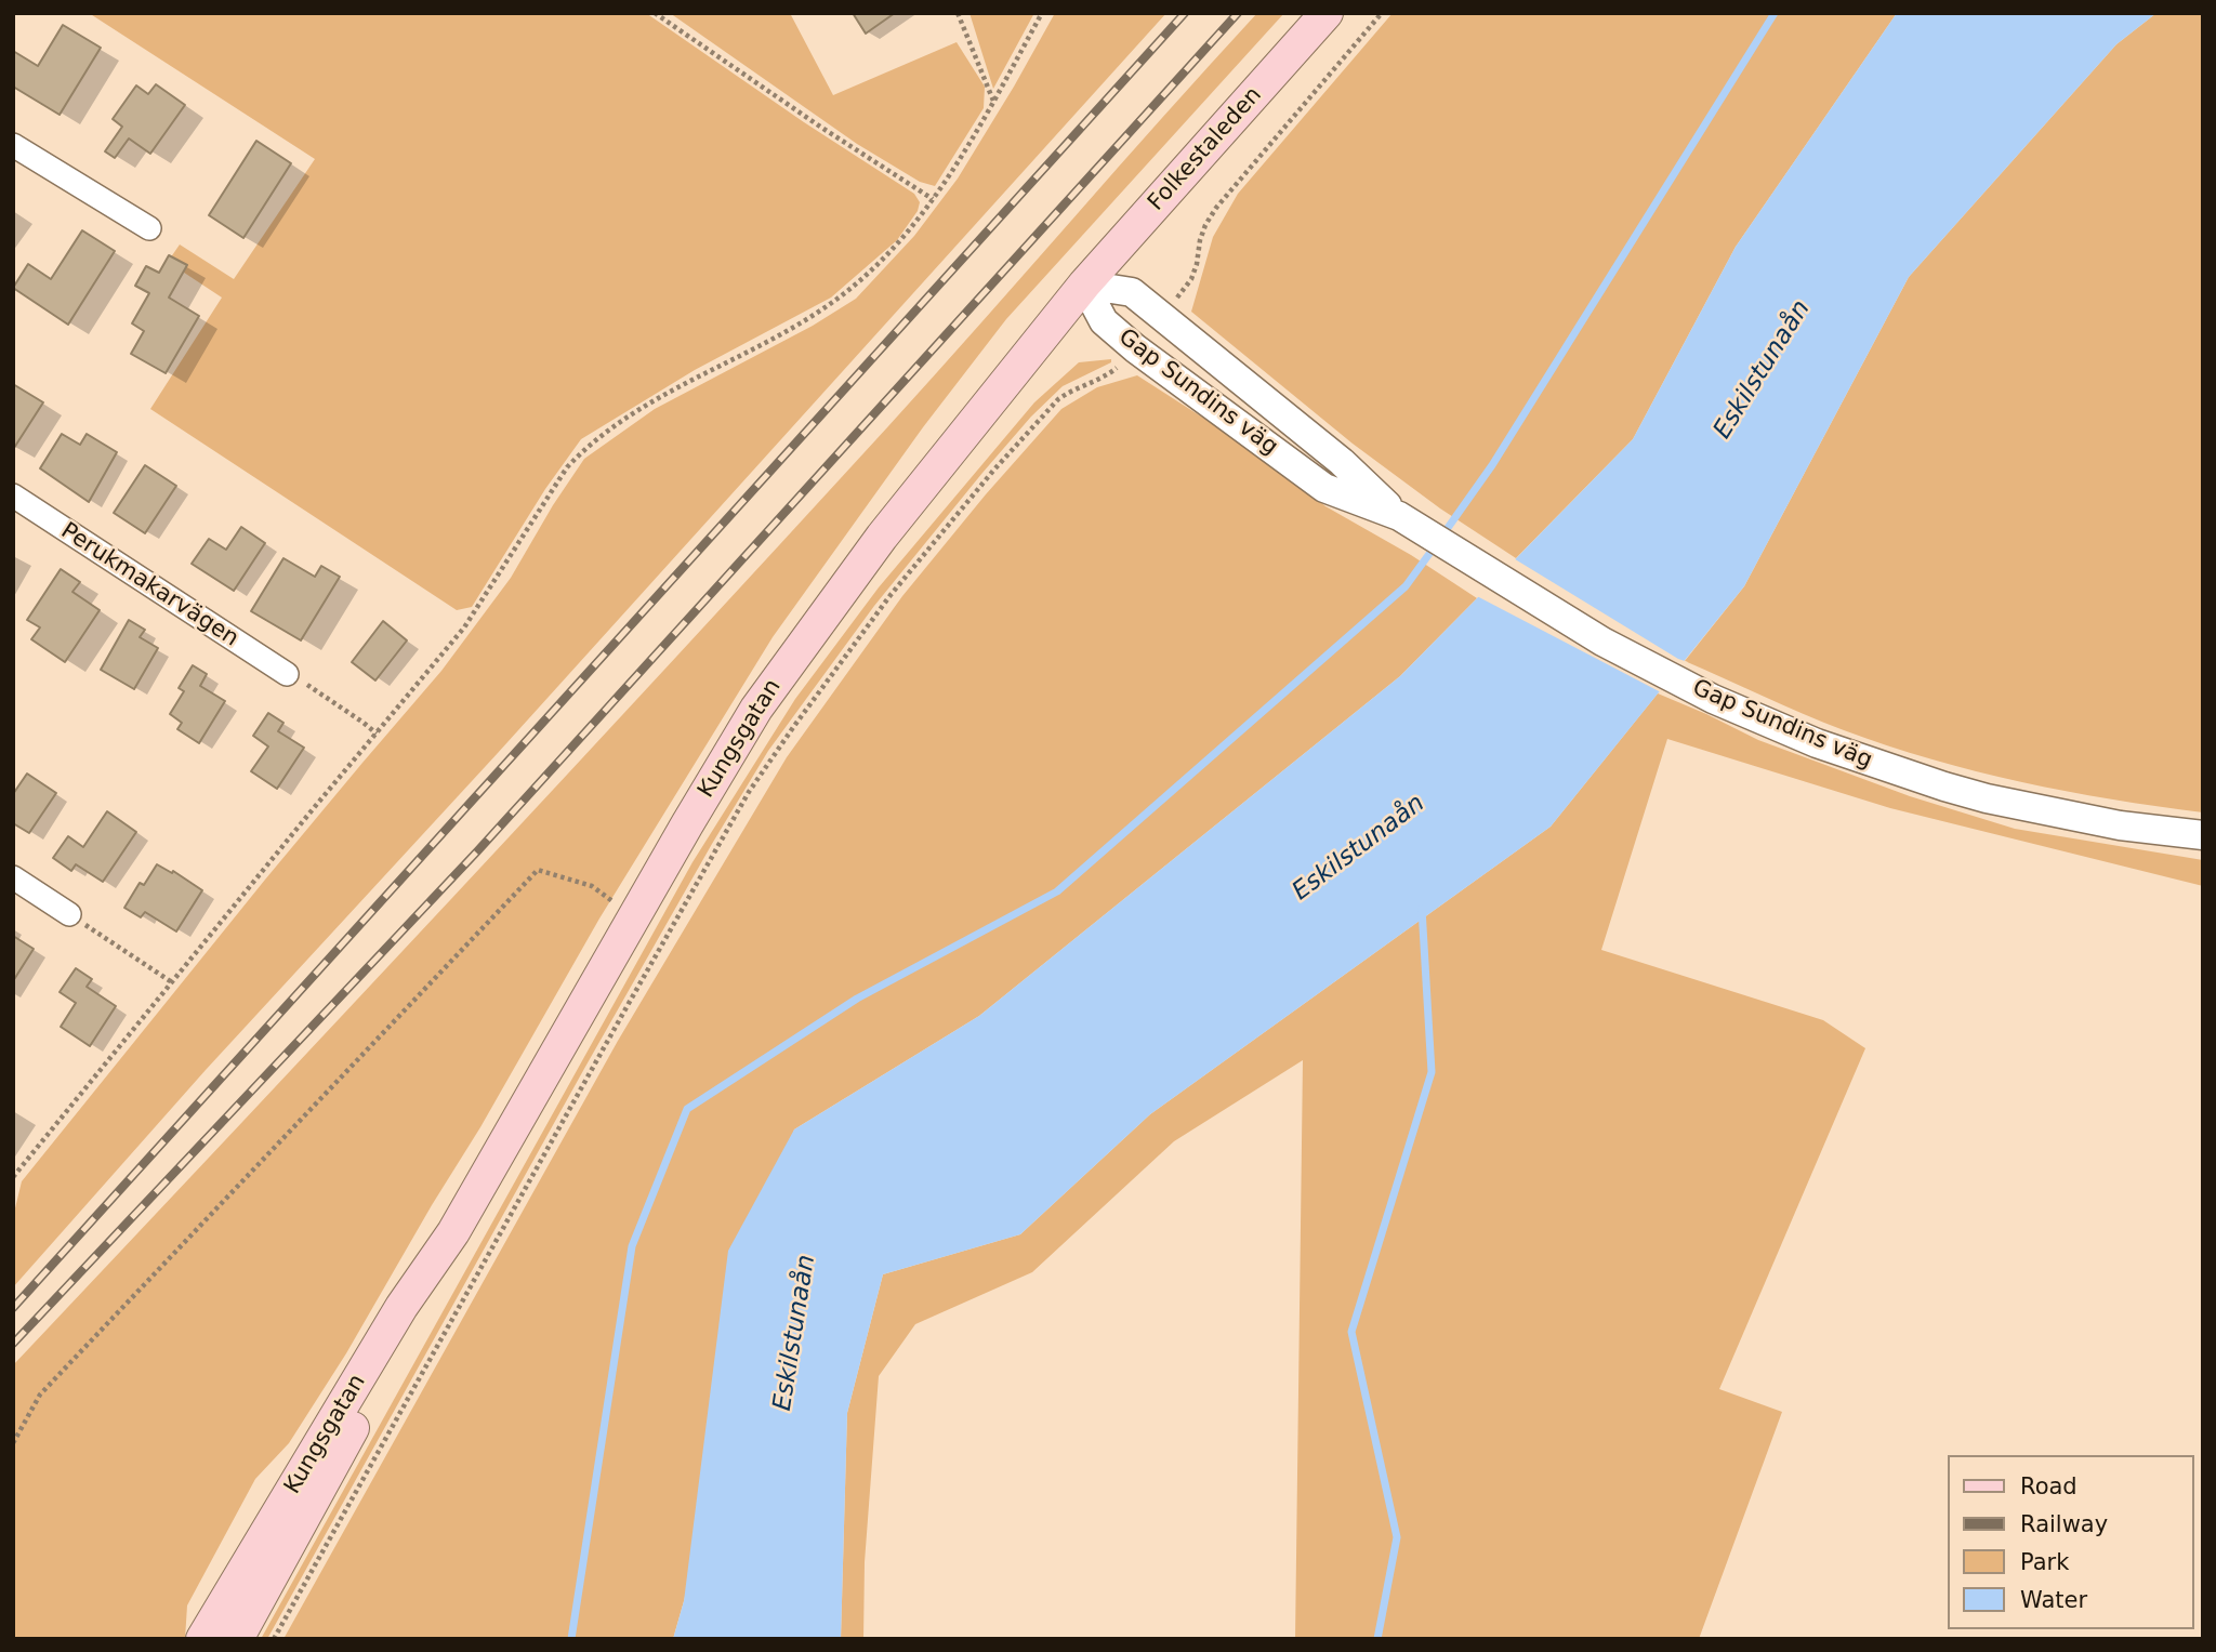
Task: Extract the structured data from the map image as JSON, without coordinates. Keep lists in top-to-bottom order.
{
  "streets": {
    "main road": ["Folkestaleden", "Kungsgatan"],
    "street": ["Gap Sundins väg", "Perukmakarvägen"]
  },
  "crossings": [
    ["Folkestaleden", "Gap Sundins väg"],
    ["Folkestaleden", "Kungsgatan"],
    ["Gap Sundins väg", "Kungsgatan"]
  ],
  "water": ["Eskilstunaån"],
  "legend": [
    "Road",
    "Railway",
    "Park",
    "Water"
  ]
}
